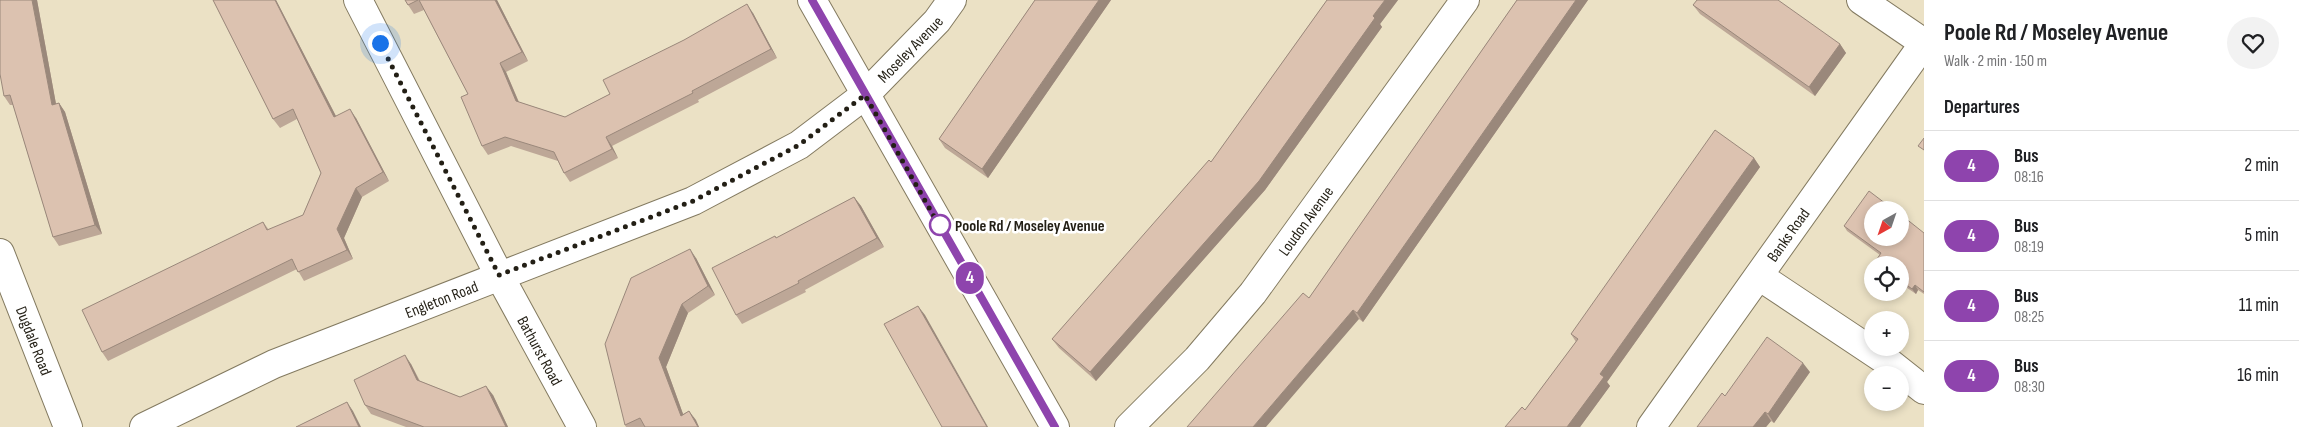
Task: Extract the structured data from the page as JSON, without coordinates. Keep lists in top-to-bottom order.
{
  "streets": {
    "street": [
      "Moseley Avenue",
      "Loudon Avenue",
      "Banks Road",
      "Engleton Road",
      "Dugdale Road",
      "Bathurst Road"
    ]
  },
  "crossings": [
    ["Moseley Avenue", "Engleton Road"],
    ["Engleton Road", "Bathurst Road"]
  ],
  "places": ["Poole Rd / Moseley Avenue"],
  "lines": ["bus line 4"],
  "north": "bottom left",
  "page": {
    "on_map": "4",
    "heading": [
      ["Poole Rd / Moseley Avenue", "Walk · 2 min · 150 m"],
      "Departures"
    ],
    "list": [
      {
        "mark": "4",
        "name": "Bus",
        "note": "08:16",
        "value": "2 min"
      },
      {
        "mark": "4",
        "name": "Bus",
        "note": "08:19",
        "value": "5 min"
      },
      {
        "mark": "4",
        "name": "Bus",
        "note": "08:25",
        "value": "11 min"
      },
      {
        "mark": "4",
        "name": "Bus",
        "note": "08:30",
        "value": "16 min"
      }
    ],
    "map_buttons": ["+", "−"]
  }
}
